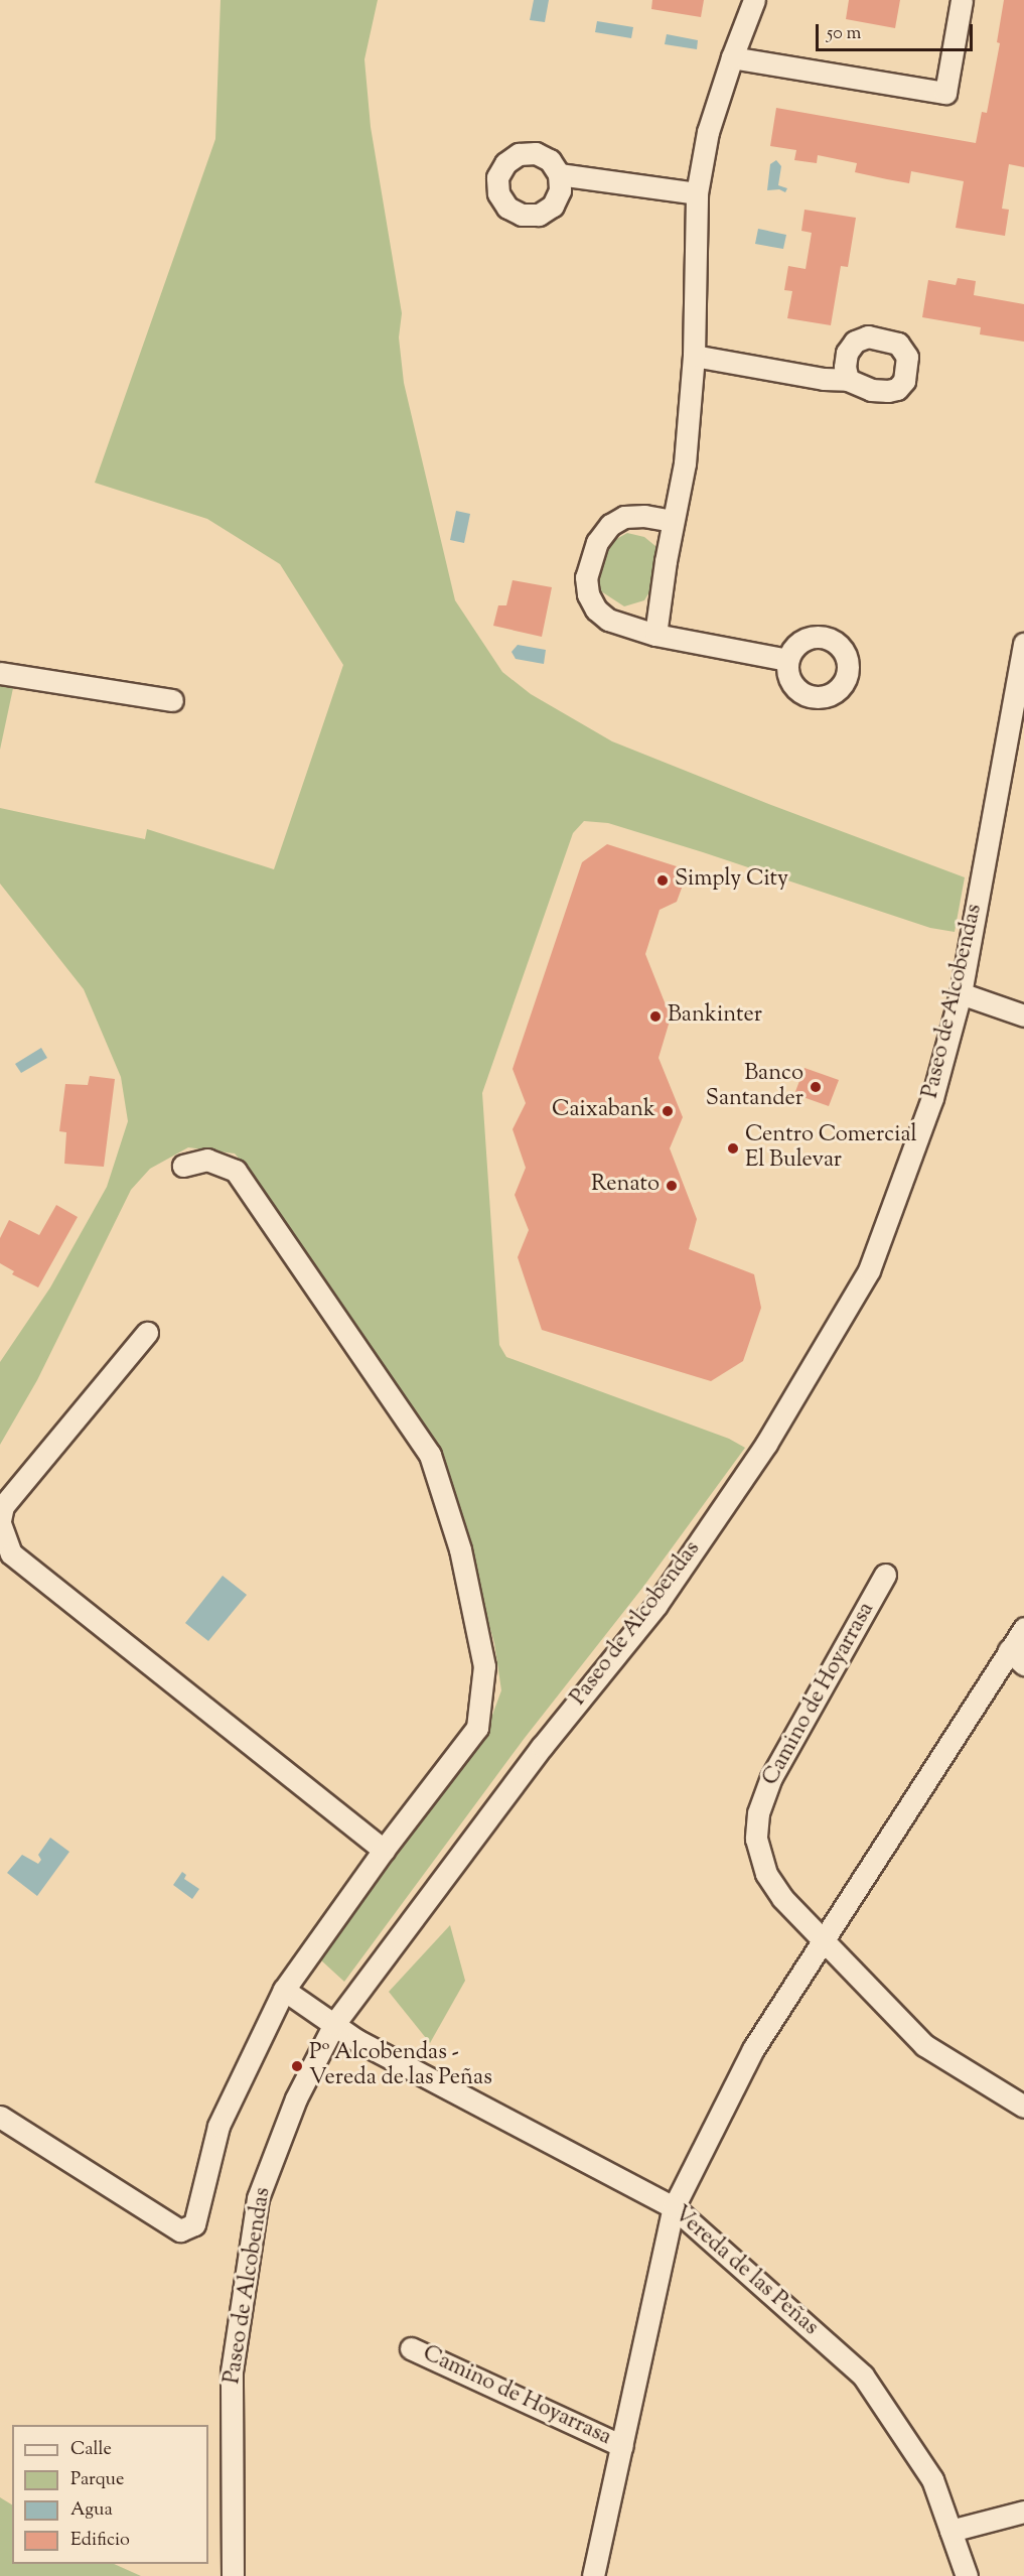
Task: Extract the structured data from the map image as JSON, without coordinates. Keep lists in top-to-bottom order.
{
  "streets": {
    "street": ["Paseo de Alcobendas", "Camino de Hoyarrasa", "Vereda de las Peñas"]
  },
  "crossings": [
    ["Paseo de Alcobendas", "Vereda de las Peñas"],
    ["Camino de Hoyarrasa", "Vereda de las Peñas"]
  ],
  "places": [
    "Simply City",
    "Bankinter",
    "Banco Santander",
    "Caixabank",
    "Centro Comercial El Bulevar",
    "Renato",
    "Pº Alcobendas - Vereda de las Peñas"
  ],
  "legend": [
    "Calle",
    "Parque",
    "Agua",
    "Edificio"
  ],
  "scale_bar": "50 m"
}
